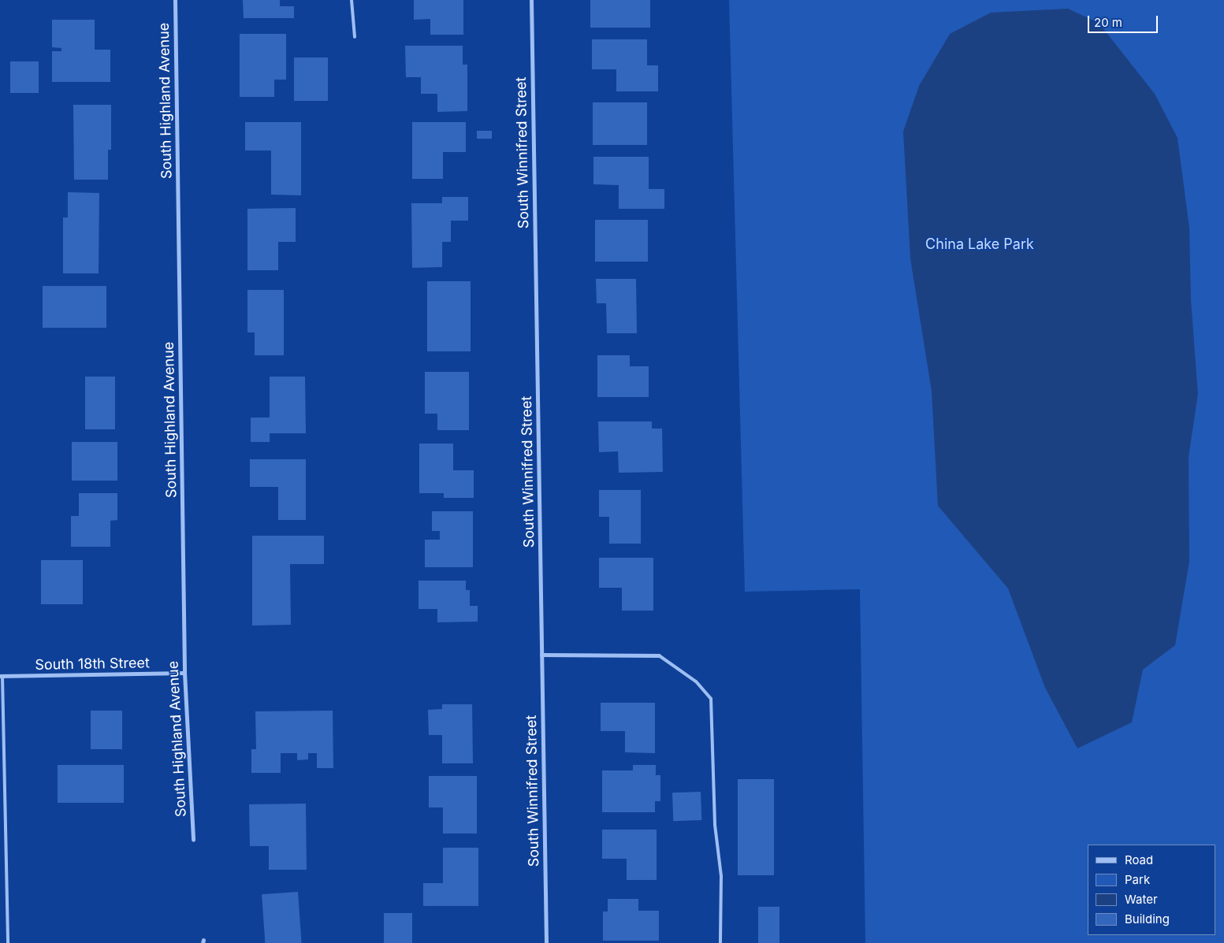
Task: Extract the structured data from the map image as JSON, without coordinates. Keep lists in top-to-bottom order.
{
  "streets": {
    "street": ["South Highland Avenue", "South Winnifred Street", "South 18th Street"]
  },
  "crossings": [
    ["South Highland Avenue", "South 18th Street"]
  ],
  "parks": ["China Lake Park"],
  "legend": [
    "Road",
    "Park",
    "Water",
    "Building"
  ],
  "scale_bar": "20 m"
}
